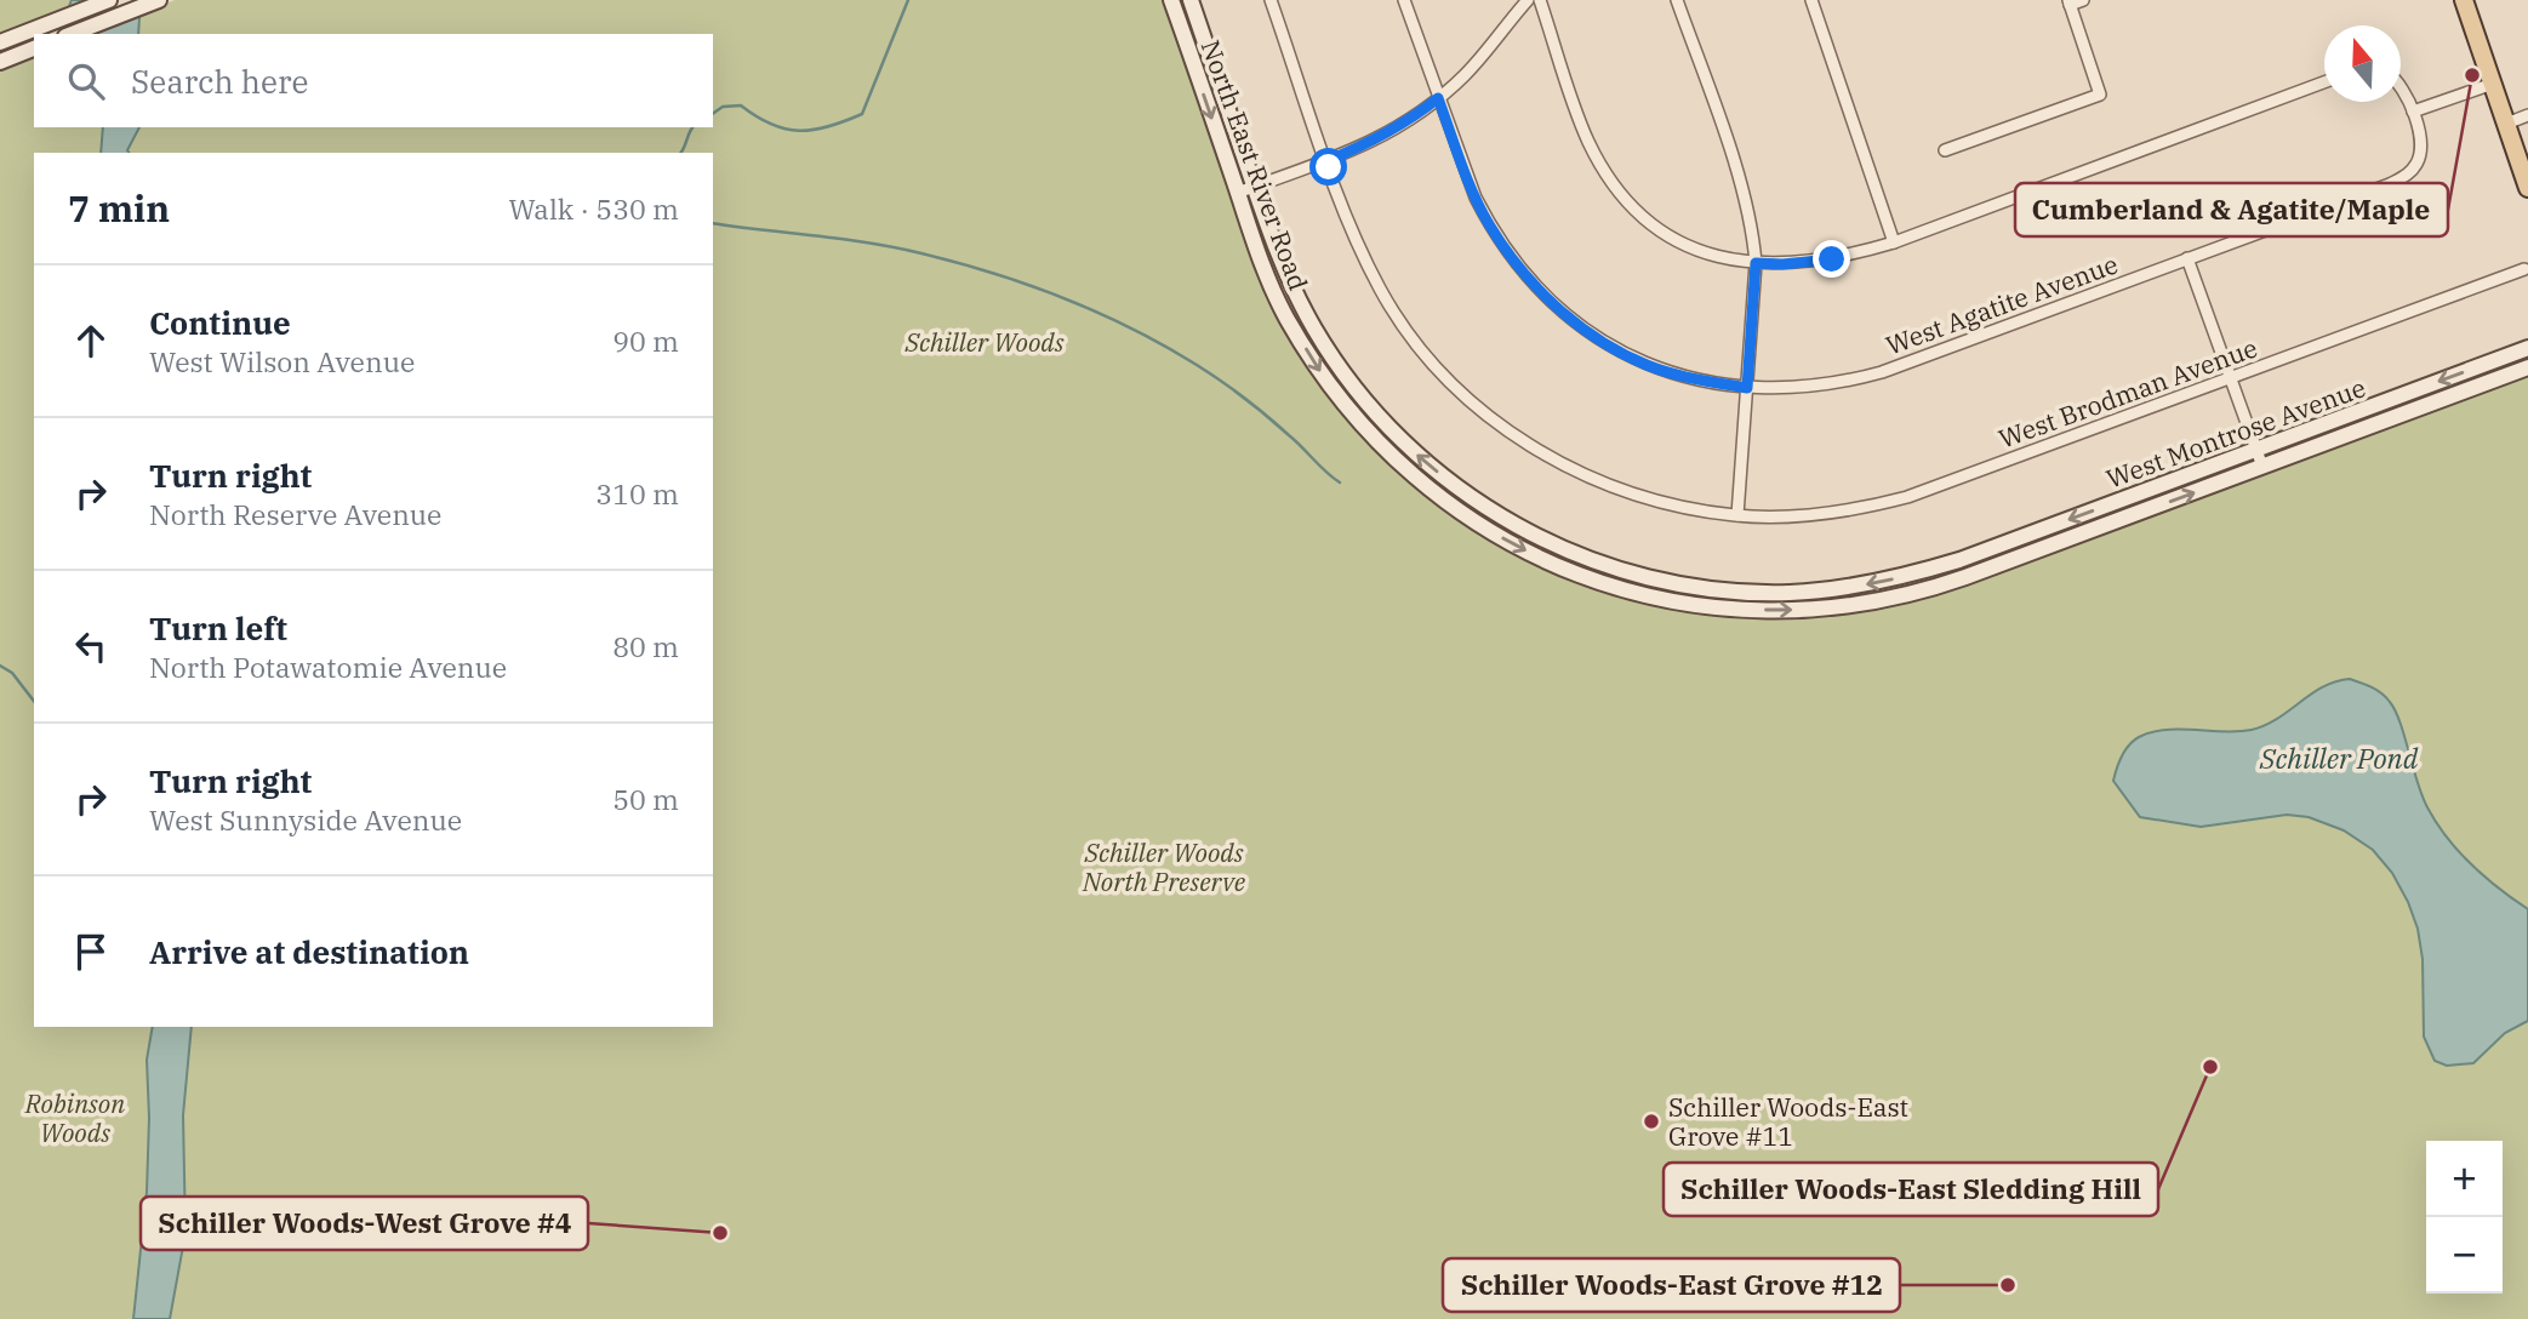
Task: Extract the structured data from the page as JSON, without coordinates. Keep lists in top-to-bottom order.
{
  "streets": {
    "main road": ["North East River Road", "West Montrose Avenue"],
    "street": ["West Agatite Avenue", "West Brodman Avenue"]
  },
  "crossings": [
    ["North East River Road", "West Montrose Avenue"]
  ],
  "water": ["Schiller Pond"],
  "parks": ["Schiller Woods", "Schiller Woods North Preserve", "Robinson Woods"],
  "places": [
    "Cumberland & Agatite/Maple",
    "Schiller Woods-East Sledding Hill",
    "Schiller Woods-East Grove #11",
    "Schiller Woods-West Grove #4",
    "Schiller Woods-East Grove #12"
  ],
  "north": "top",
  "page": {
    "search": "Search here",
    "heading": ["7 min", "Walk · 530 m"],
    "list": [
      ["Continue", "West Wilson Avenue", "90 m"],
      ["Turn right", "North Reserve Avenue", "310 m"],
      ["Turn left", "North Potawatomie Avenue", "80 m"],
      ["Turn right", "West Sunnyside Avenue", "50 m"],
      "Arrive at destination"
    ],
    "map_buttons": ["+", "−"]
  }
}
